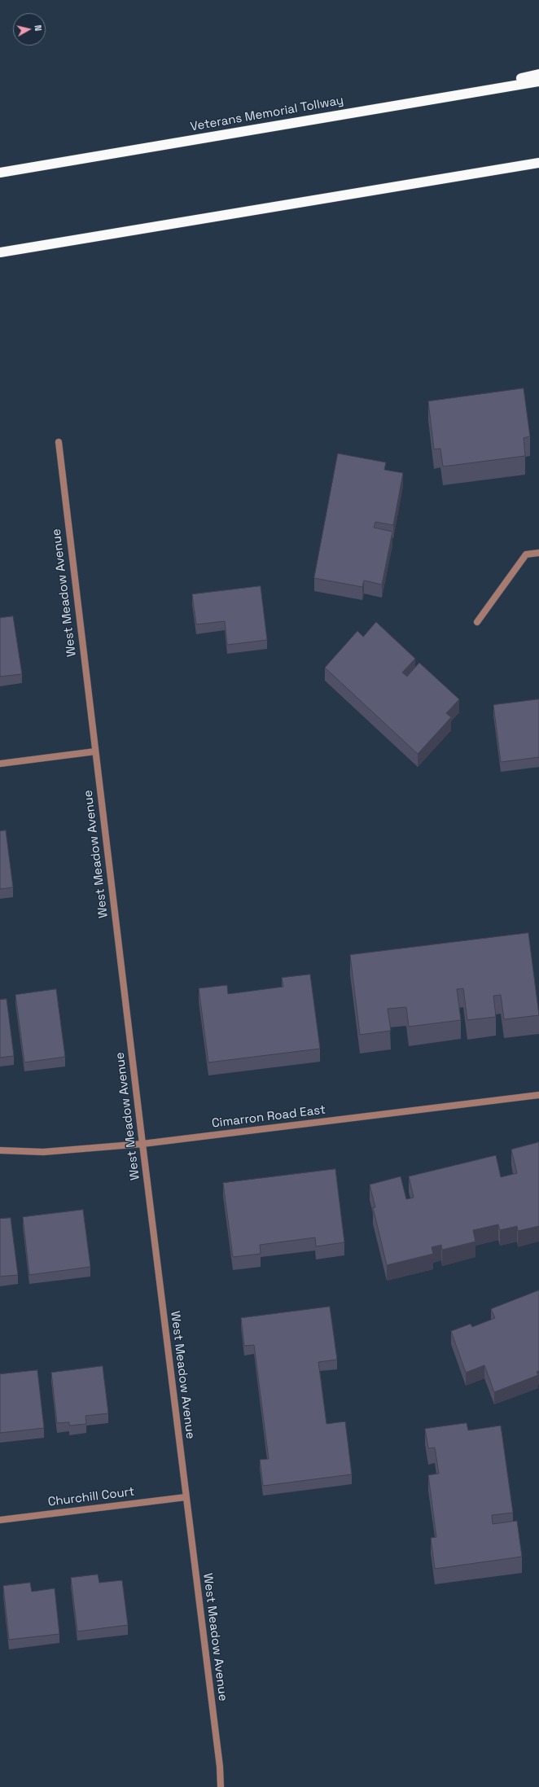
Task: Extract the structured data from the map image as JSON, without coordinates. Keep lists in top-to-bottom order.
{
  "streets": {
    "highway": ["Veterans Memorial Tollway"],
    "street": ["West Meadow Avenue", "Cimarron Road East", "Churchill Court"]
  },
  "crossings": [
    ["West Meadow Avenue", "Cimarron Road East"],
    ["West Meadow Avenue", "Churchill Court"]
  ],
  "north": "right"
}
